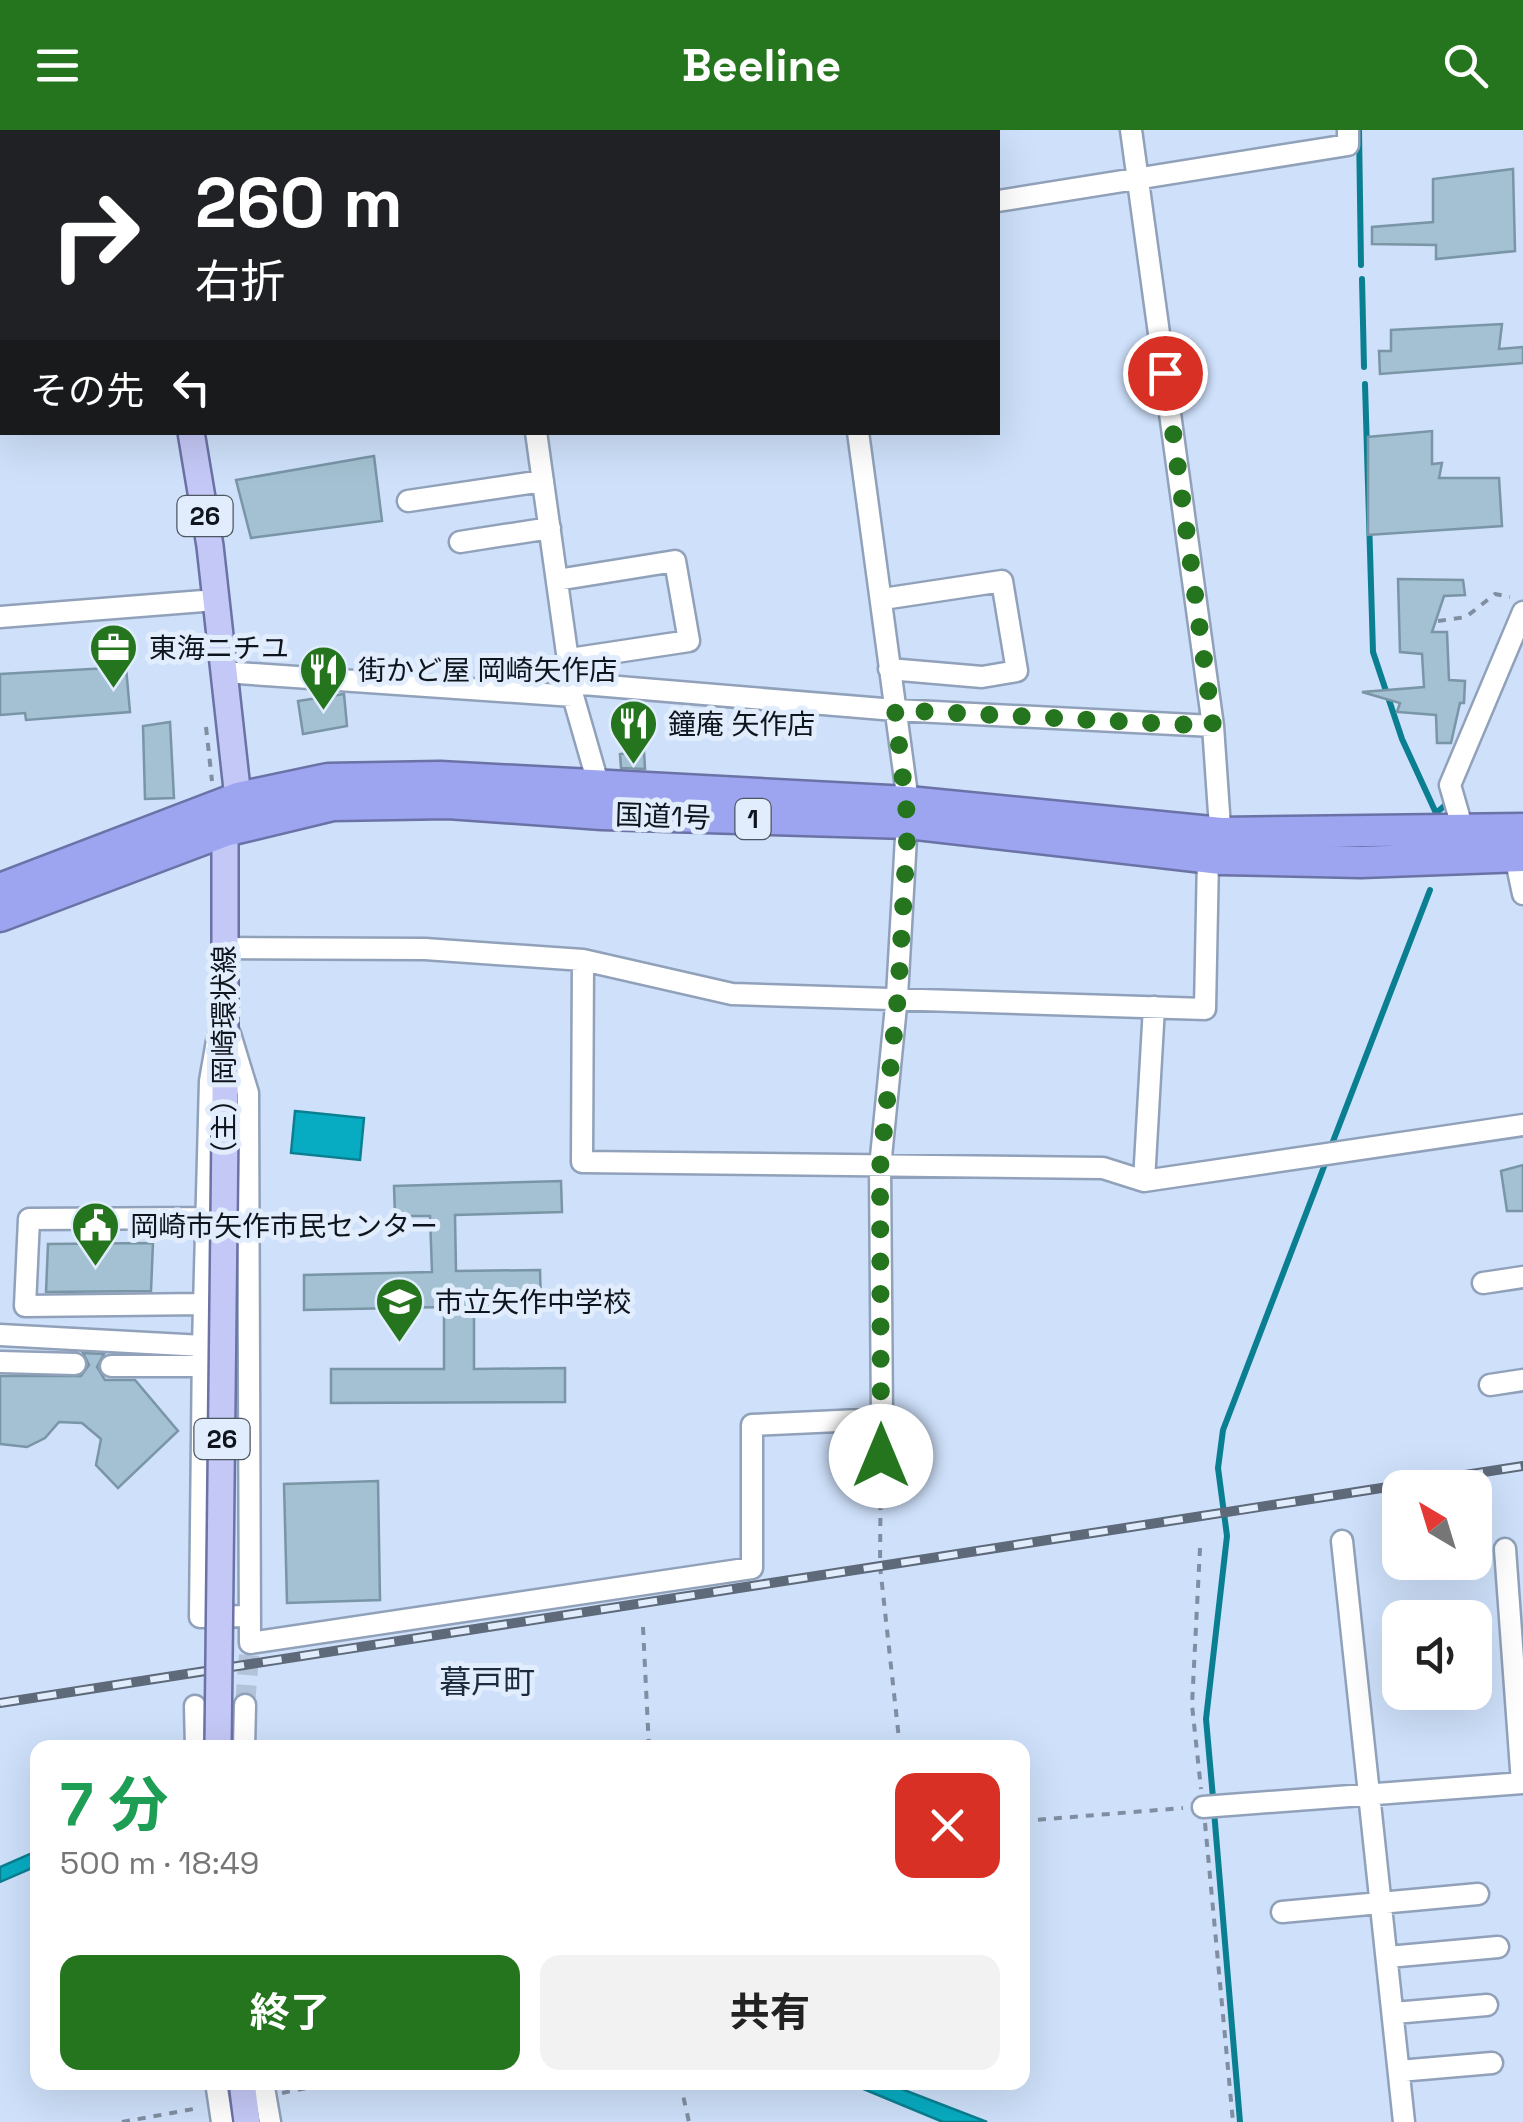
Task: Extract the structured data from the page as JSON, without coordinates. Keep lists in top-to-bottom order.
{
  "streets": {
    "highway": ["国道1号", "1"],
    "main road": ["26", "（主）岡崎環状線"]
  },
  "crossings": [
    ["国道1号", "（主）岡崎環状線"]
  ],
  "districts": ["暮戸町"],
  "places": {
    "office": ["東海ニチユ"],
    "restaurant": ["街かど屋 岡崎矢作店", "鐘庵 矢作店"],
    "public building": ["岡崎市矢作市民センター"],
    "school or university": ["市立矢作中学校"]
  },
  "north": "top left",
  "page": {
    "header": "Beeline",
    "turn": ["260 m", "右折"],
    "then": "その先",
    "heading": ["7 分", "500 m · 18:49"],
    "buttons": ["終了", "共有"]
  }
}
